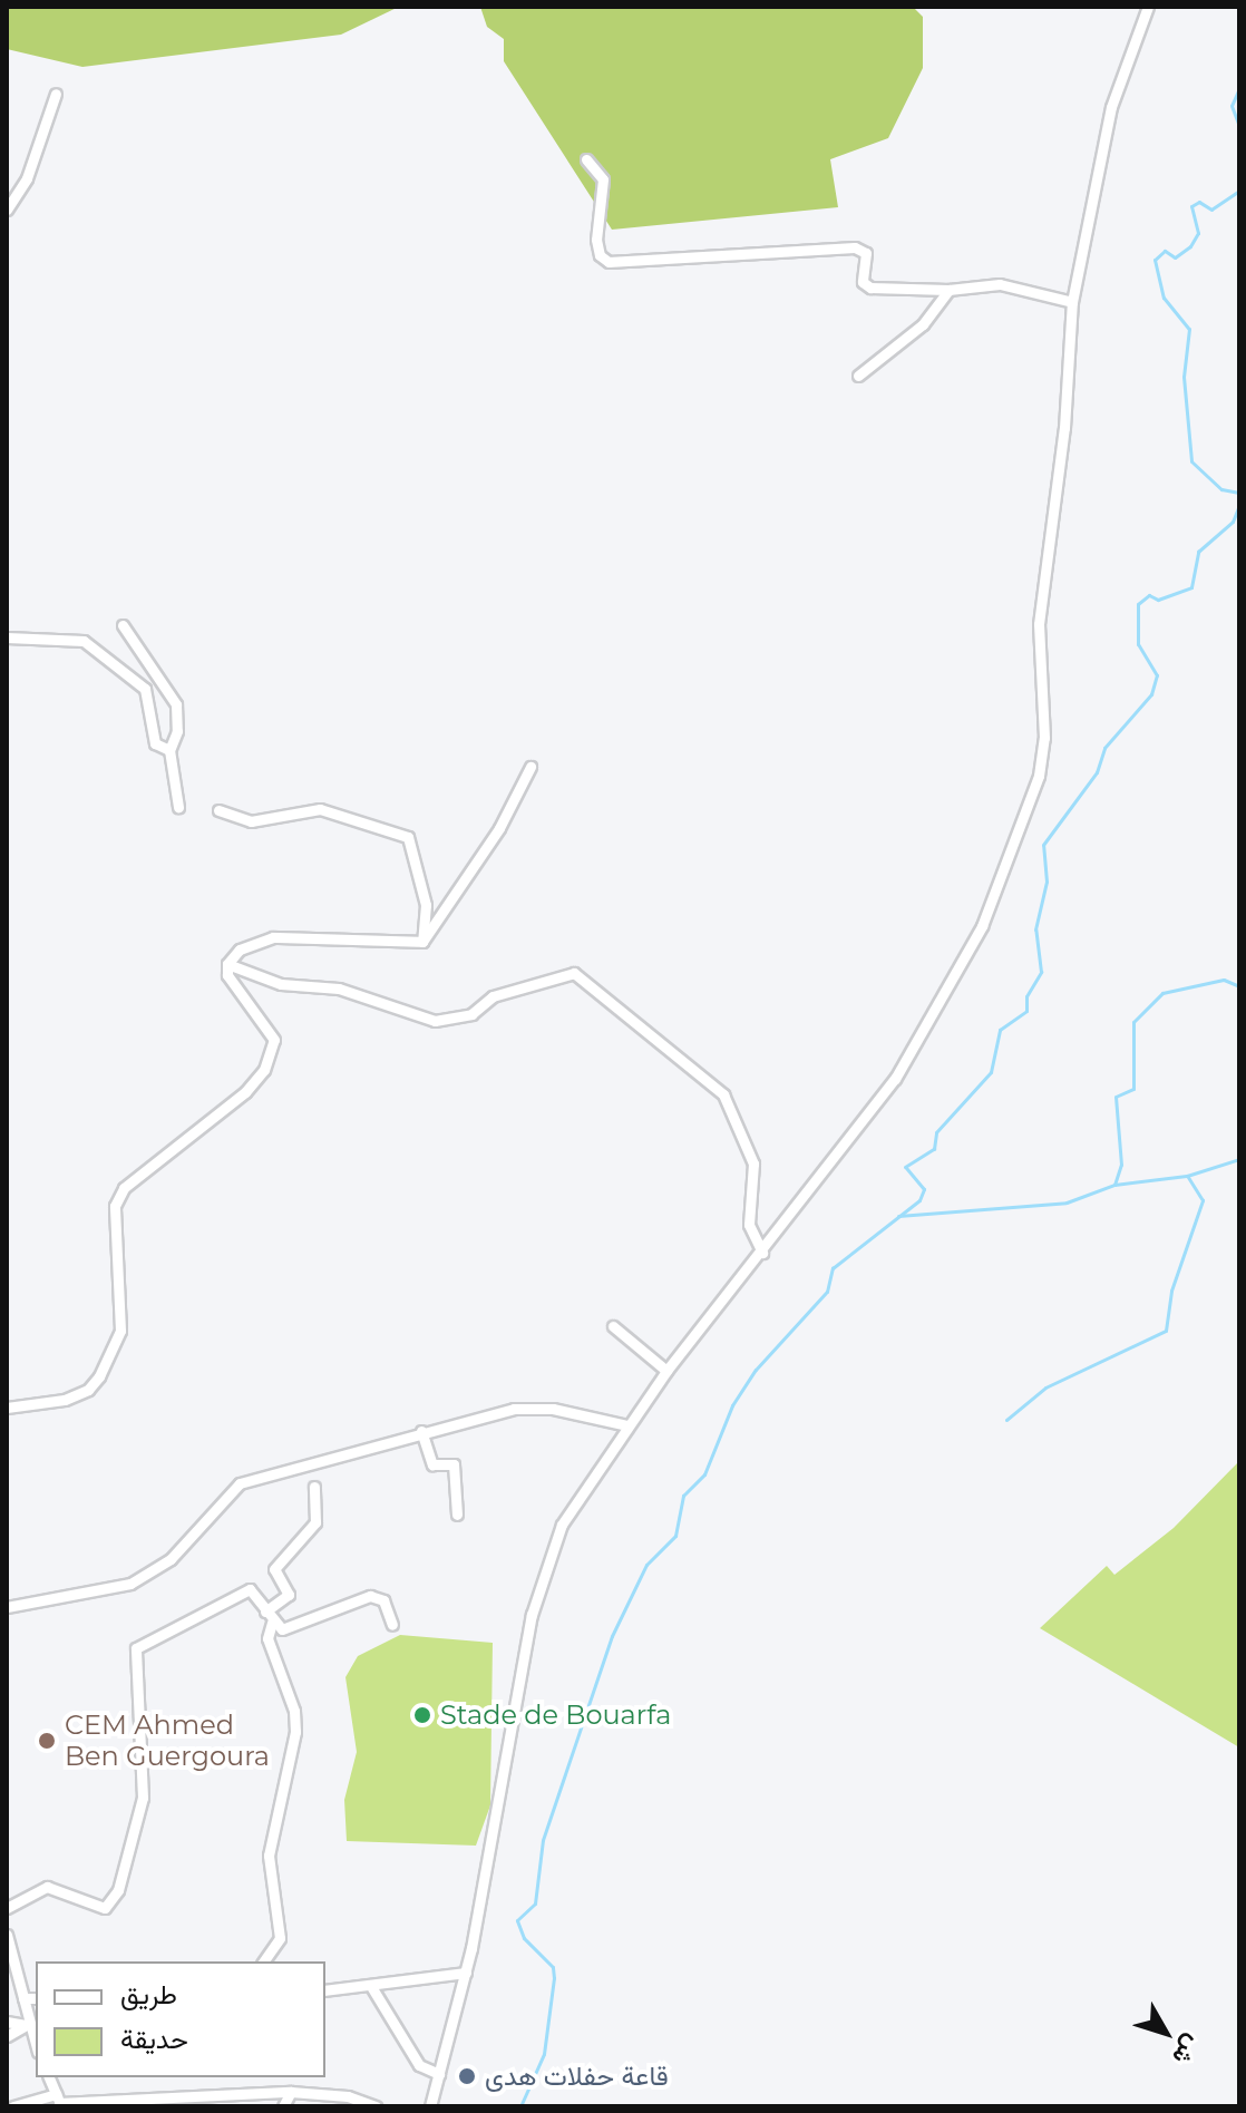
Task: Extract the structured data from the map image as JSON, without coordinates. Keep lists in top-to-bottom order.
{
  "places": ["Stade de Bouarfa", "CEM Ahmed Ben Guergoura", "قاعة حفلات هدى"],
  "legend": ["طريق", "حديقة"],
  "north": "bottom right"
}
